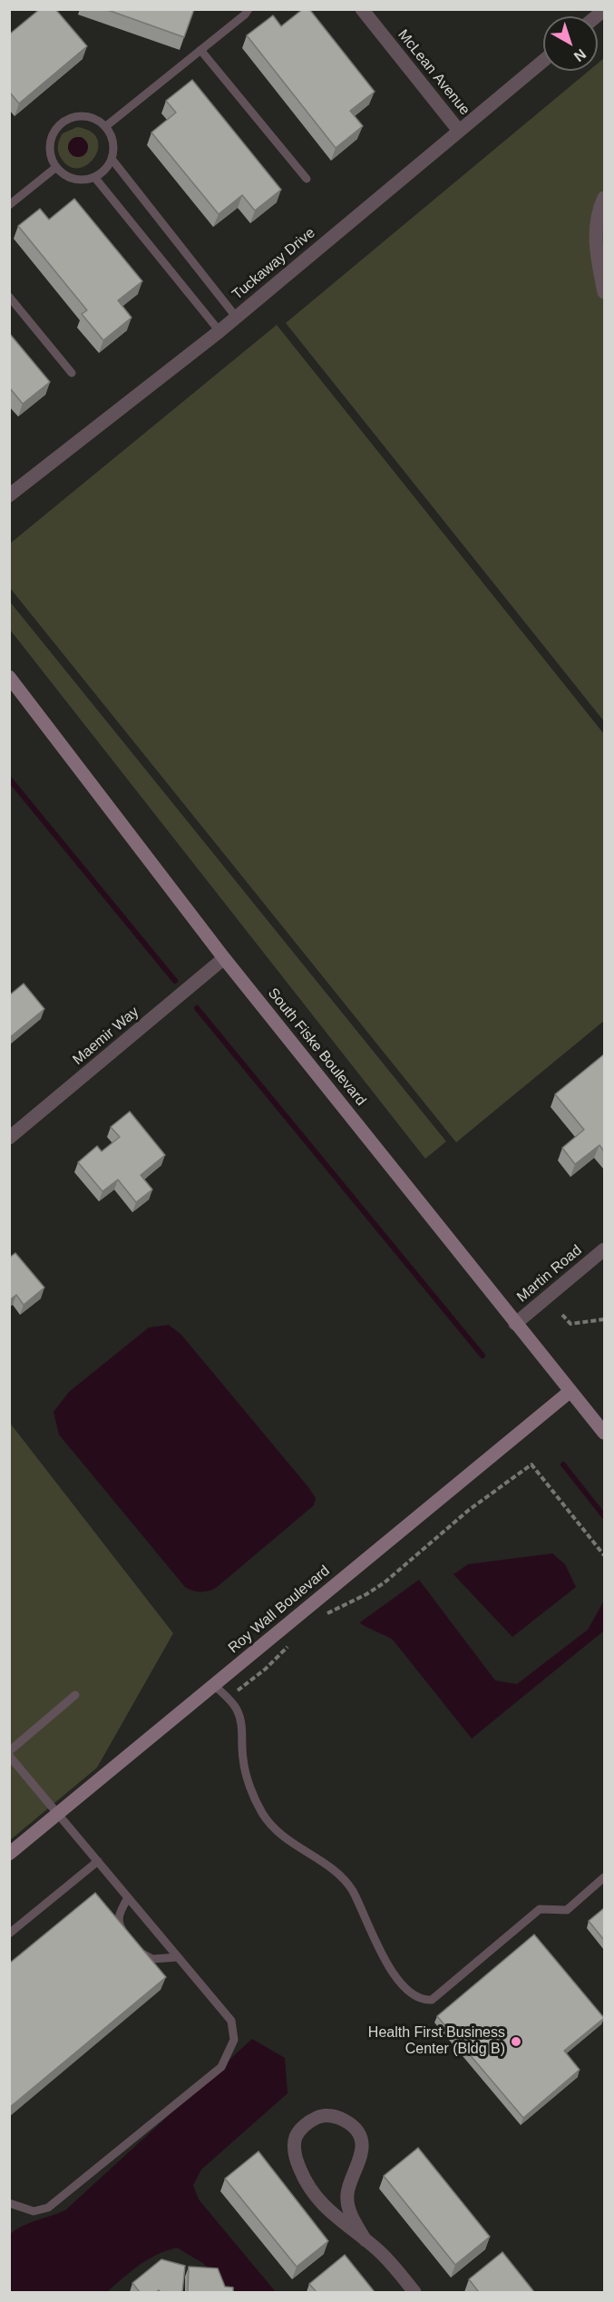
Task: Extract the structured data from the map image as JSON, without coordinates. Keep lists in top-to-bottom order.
{
  "streets": {
    "main road": ["South Fiske Boulevard", "Roy Wall Boulevard"],
    "street": [
      "McLean Avenue",
      "Tuckaway Drive",
      "Maemir Way",
      "Martin Road"
    ]
  },
  "crossings": [
    ["McLean Avenue", "Tuckaway Drive"],
    ["Maemir Way", "South Fiske Boulevard"],
    ["South Fiske Boulevard", "Martin Road"],
    ["South Fiske Boulevard", "Roy Wall Boulevard"]
  ],
  "places": ["Health First Business Center (Bldg B)"],
  "north": "bottom right"
}
